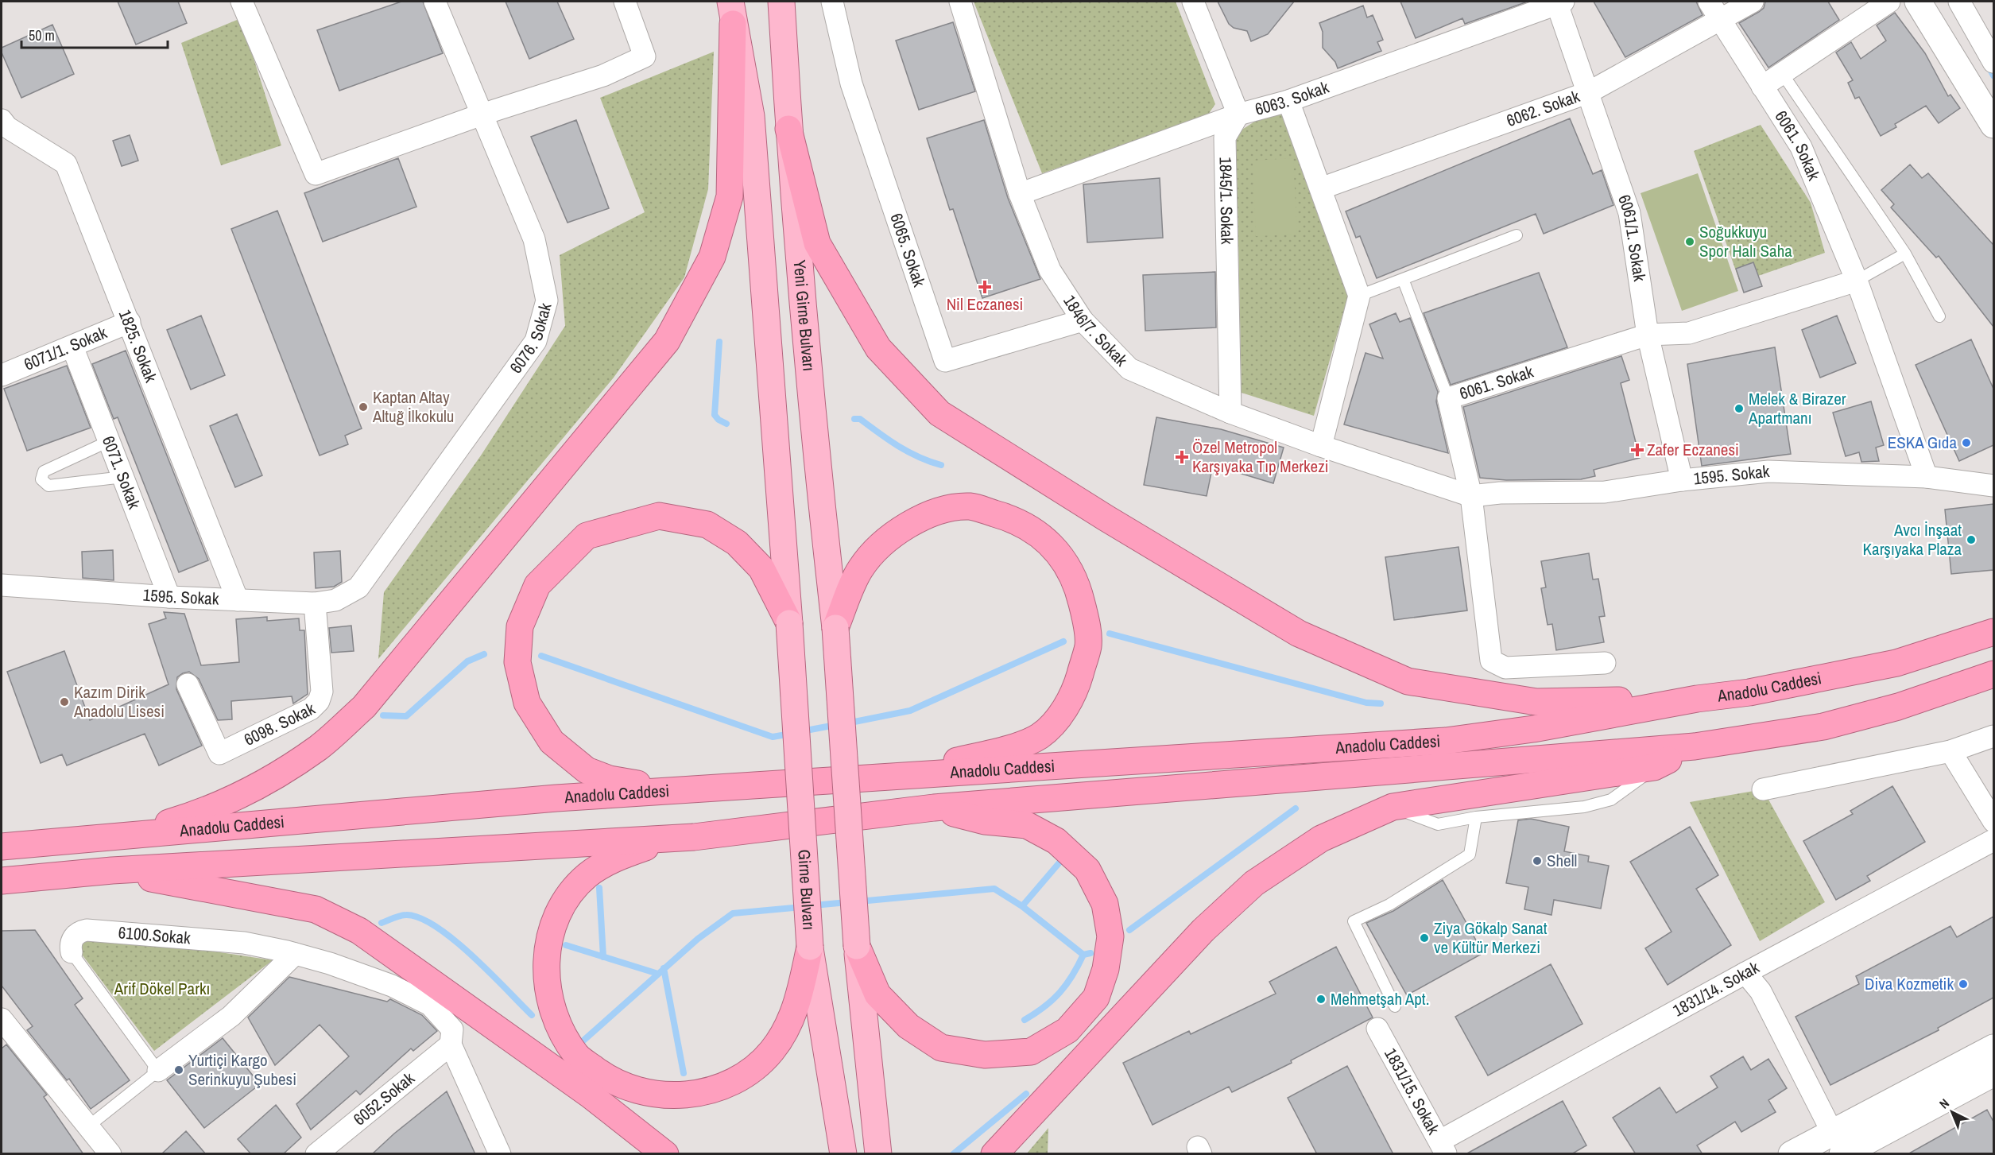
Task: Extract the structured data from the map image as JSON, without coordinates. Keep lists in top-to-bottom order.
{
  "streets": {
    "highway": ["Anadolu Caddesi"],
    "main road": ["Yeni Girne Bulvarı", "Girne Bulvarı"],
    "street": [
      "6063. Sokak",
      "6062. Sokak",
      "6061. Sokak",
      "1845/1. Sokak",
      "6061/1. Sokak",
      "6065. Sokak",
      "1846/7. Sokak",
      "6076. Sokak",
      "1825. Sokak",
      "6071/1. Sokak",
      "6071. Sokak",
      "1595. Sokak",
      "6098. Sokak",
      "6100.Sokak",
      "1831/14. Sokak",
      "1831/15. Sokak",
      "6052.Sokak"
    ]
  },
  "crossings": [
    ["6063. Sokak", "1845/1. Sokak"],
    ["6063. Sokak", "6061/1. Sokak"],
    ["6063. Sokak", "1846/7. Sokak"],
    ["6062. Sokak", "6061. Sokak"],
    ["6062. Sokak", "6061/1. Sokak"],
    ["6061. Sokak", "6061/1. Sokak"],
    ["6061. Sokak", "1846/7. Sokak"],
    ["6061. Sokak", "1595. Sokak"],
    ["1845/1. Sokak", "1846/7. Sokak"],
    ["6061/1. Sokak", "1595. Sokak"],
    ["6065. Sokak", "1846/7. Sokak"],
    ["1846/7. Sokak", "1595. Sokak"],
    ["6076. Sokak", "1595. Sokak"],
    ["1825. Sokak", "6071/1. Sokak"],
    ["1825. Sokak", "1595. Sokak"],
    ["6071/1. Sokak", "6071. Sokak"],
    ["6071. Sokak", "1595. Sokak"],
    ["1595. Sokak", "6098. Sokak"],
    ["6100.Sokak", "6052.Sokak"],
    ["1831/14. Sokak", "1831/15. Sokak"]
  ],
  "parks": ["Arif Dökel Parkı"],
  "places": {
    "other": [
      "Soğukkuyu Spor Halı Saha",
      "Kaptan Altay Altuğ İlkokulu",
      "Melek & Birazer Apartmanı",
      "ESKA Gıda",
      "Avcı İnşaat Karşıyaka Plaza",
      "Kazım Dirik Anadolu Lisesi",
      "Shell",
      "Ziya Gökalp Sanat ve Kültür Merkezi",
      "Diva Kozmetik",
      "Mehmetşah Apt.",
      "Yurtiçi Kargo Serinkuyu Şubesi"
    ],
    "health": ["Nil Eczanesi", "Zafer Eczanesi", "Özel Metropol Karşıyaka Tıp Merkezi"]
  },
  "scale_bar": "50 m",
  "north": "top left"
}
